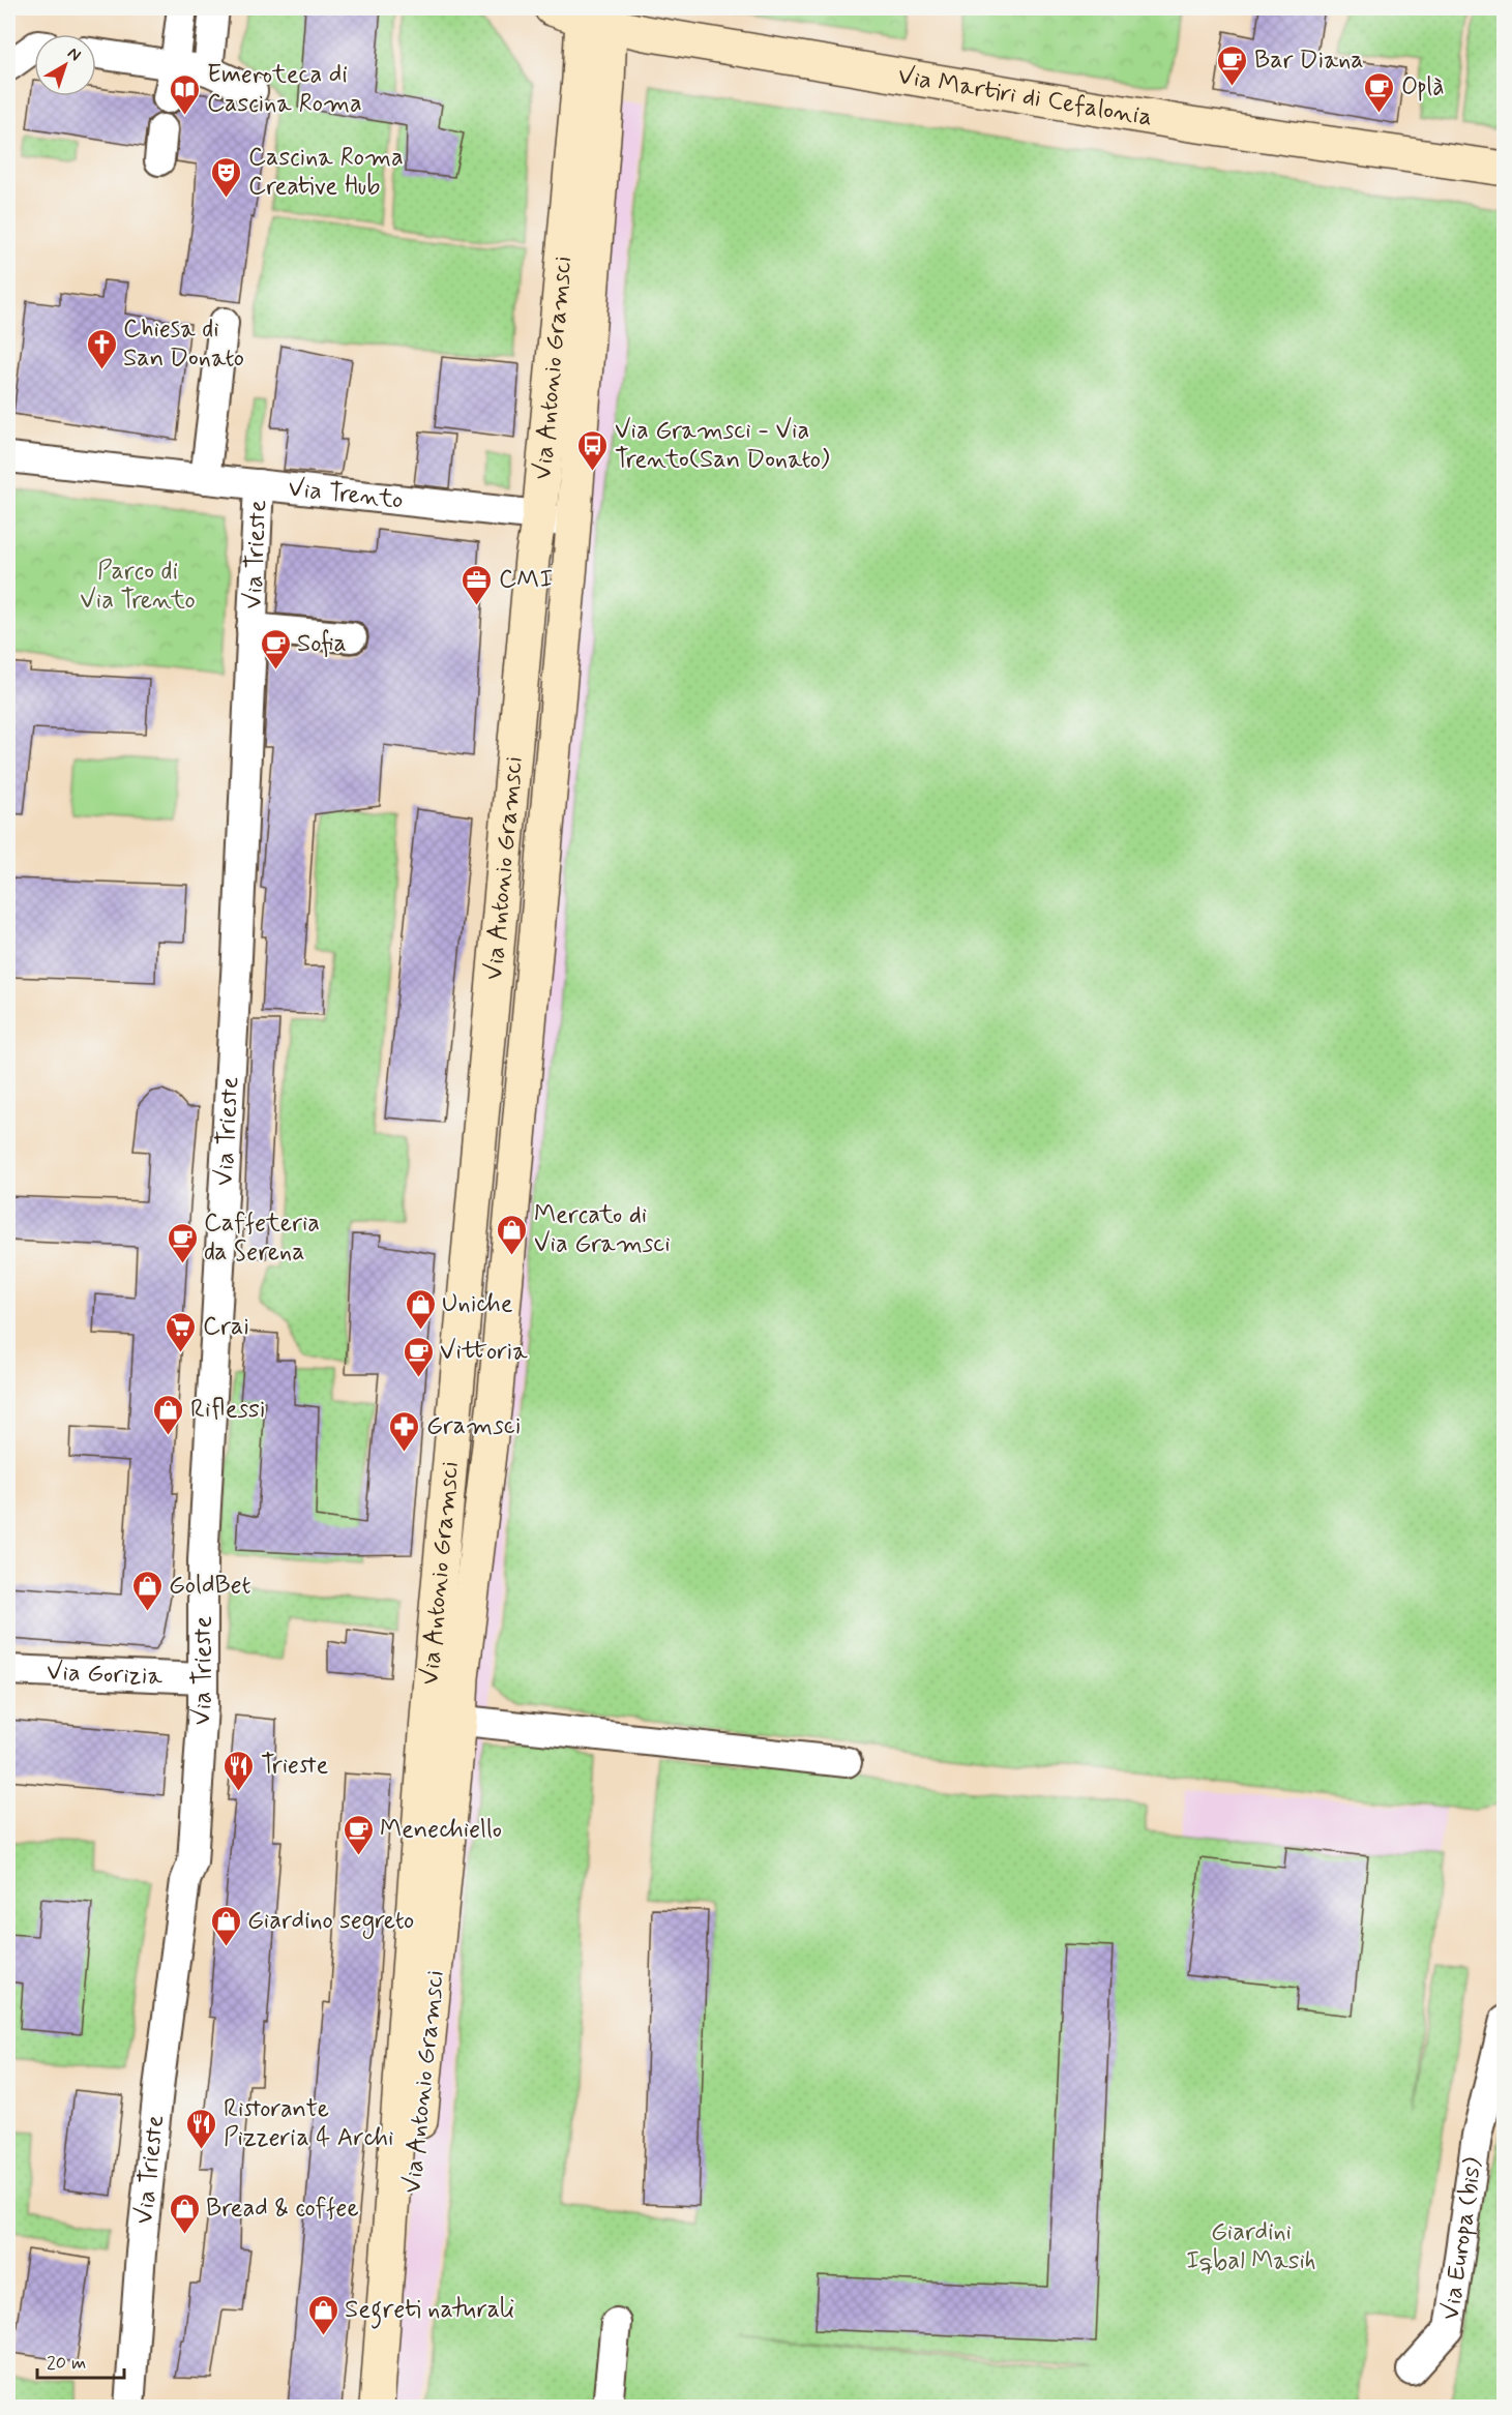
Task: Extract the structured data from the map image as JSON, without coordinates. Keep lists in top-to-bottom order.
{
  "streets": {
    "street": [
      "Via Martiri di Cefalonia",
      "Via Antonio Gramsci",
      "Via Trento",
      "Via Trieste",
      "Via Gorizia",
      "Via Europa (bis)"
    ]
  },
  "crossings": [
    ["Via Martiri di Cefalonia", "Via Antonio Gramsci"],
    ["Via Antonio Gramsci", "Via Trento"],
    ["Via Trento", "Via Trieste"],
    ["Via Trieste", "Via Gorizia"]
  ],
  "parks": ["Parco di Via Trento", "Giardini Iqbal Masih"],
  "places": {
    "cafe": [
      "Bar Diana",
      "Oplà",
      "Sofia",
      "Caffeteria da Serena",
      "Vittoria",
      "Menechiello"
    ],
    "library": ["Emeroteca di Cascina Roma"],
    "theatre": ["Cascina Roma Creative Hub"],
    "church": ["Chiesa di San Donato"],
    "bus stop": ["Via Gramsci - Via Trento(San Donato)"],
    "office": ["CMI"],
    "shop": [
      "Mercato di Via Gramsci",
      "Uniche",
      "Riflessi",
      "GoldBet",
      "Giardino segreto",
      "Bread & coffee",
      "Segreti naturali"
    ],
    "supermarket": ["Crai"],
    "pharmacy": ["Gramsci"],
    "restaurant": ["Trieste", "Ristorante Pizzeria 4 Archi"]
  },
  "scale_bar": "20 m",
  "north": "top right"
}
